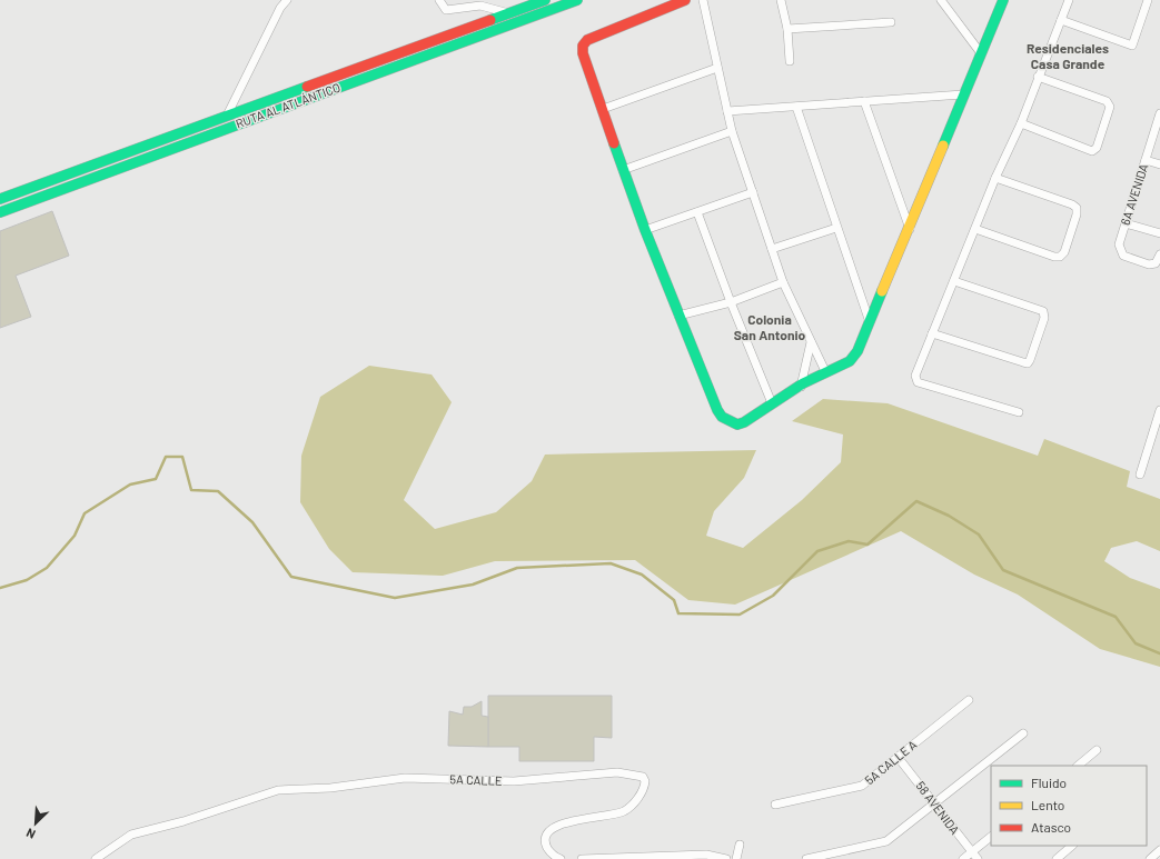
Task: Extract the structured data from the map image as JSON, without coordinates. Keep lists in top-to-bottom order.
{
  "streets": {
    "main road": ["RUTA AL ATLÁNTICO"],
    "street": [
      "6A AVENIDA",
      "5A CALLE A",
      "5A CALLE",
      "58 AVENIDA"
    ]
  },
  "crossings": [
    ["5A CALLE A", "58 AVENIDA"]
  ],
  "districts": ["Residenciales Casa Grande", "Colonia San Antonio"],
  "legend": ["Fluido", "Lento", "Atasco"],
  "north": "bottom left"
}
